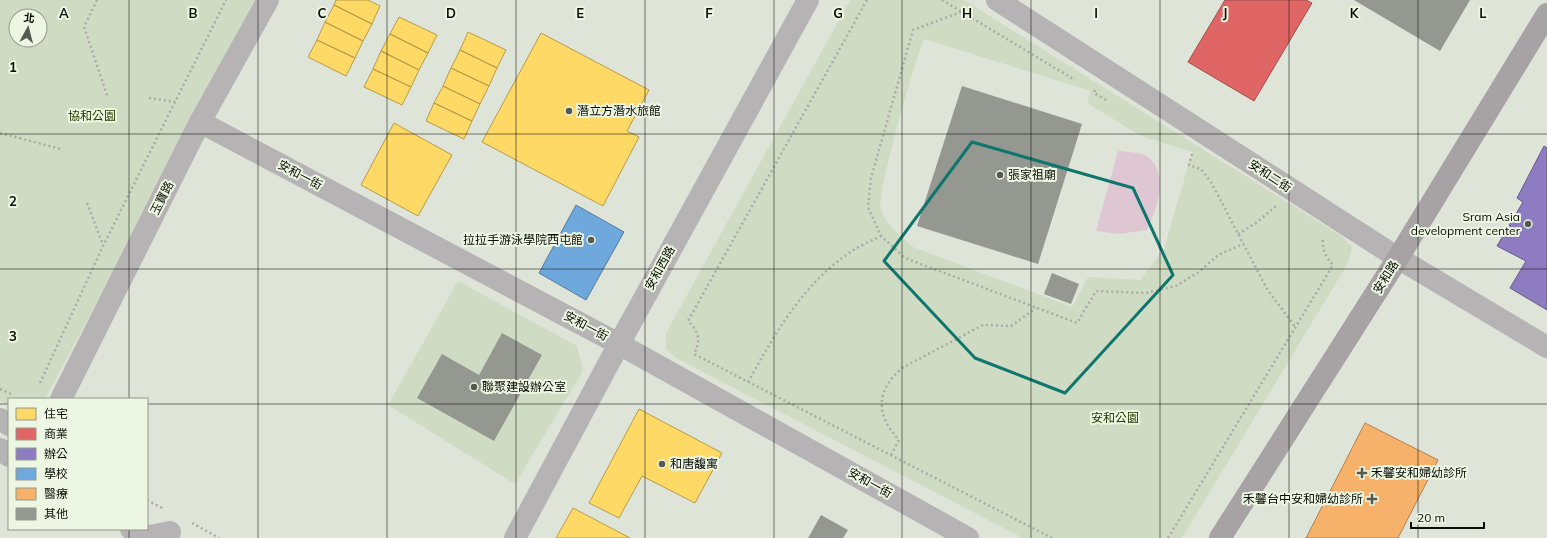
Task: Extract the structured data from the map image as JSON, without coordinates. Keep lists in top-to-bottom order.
{
  "streets": {
    "main road": ["安和路"],
    "street": [
      "安和一街",
      "安和二街",
      "玉寶路",
      "安和西路"
    ]
  },
  "crossings": [
    ["安和一街", "玉寶路"],
    ["安和一街", "安和西路"],
    ["安和二街", "安和路"]
  ],
  "parks": ["協和公園", "安和公園"],
  "places": {
    "other": [
      "潛立方潛水旅館",
      "張家祖廟",
      "Sram Asia development center",
      "拉拉手游泳學院西屯館",
      "聯聚建設辦公室",
      "和唐馥寓"
    ],
    "health": ["禾馨安和婦幼診所", "禾馨台中安和婦幼診所"]
  },
  "legend": [
    "住宅",
    "商業",
    "辦公",
    "學校",
    "醫療",
    "其他"
  ],
  "scale_bar": "20 m",
  "north": "top",
  "grid": {
    "columns": [
      "A",
      "B",
      "C",
      "D",
      "E",
      "F",
      "G",
      "H",
      "I",
      "J",
      "K",
      "L"
    ],
    "rows": ["1", "2", "3"]
  }
}
